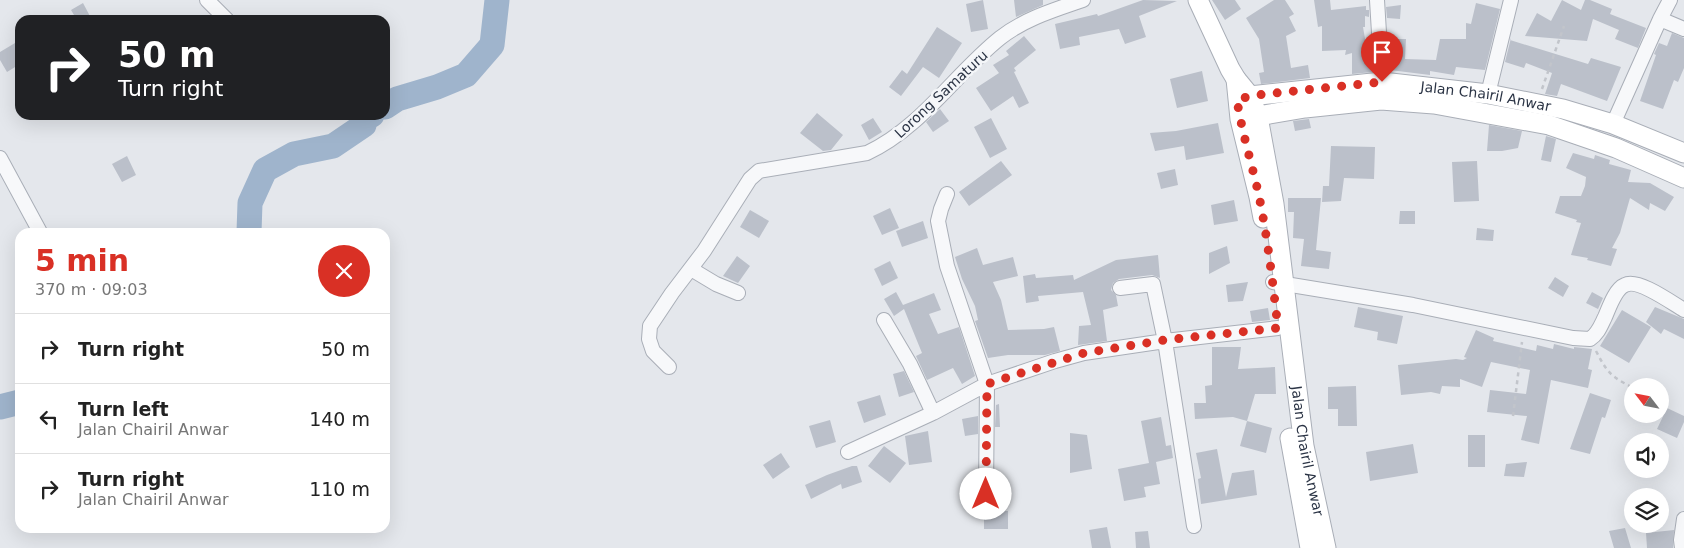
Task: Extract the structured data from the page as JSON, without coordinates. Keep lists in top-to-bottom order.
{
  "streets": {
    "main road": ["Jalan Chairil Anwar"],
    "street": ["Lorong Samaturu"]
  },
  "north": "top left",
  "page": {
    "turn": ["50 m", "Turn right"],
    "heading": ["5 min", "370 m · 09:03"],
    "list": [
      {
        "name": "Turn right",
        "value": "50 m"
      },
      {
        "name": "Turn left",
        "note": "Jalan Chairil Anwar",
        "value": "140 m"
      },
      {
        "name": "Turn right",
        "note": "Jalan Chairil Anwar",
        "value": "110 m"
      }
    ]
  }
}
